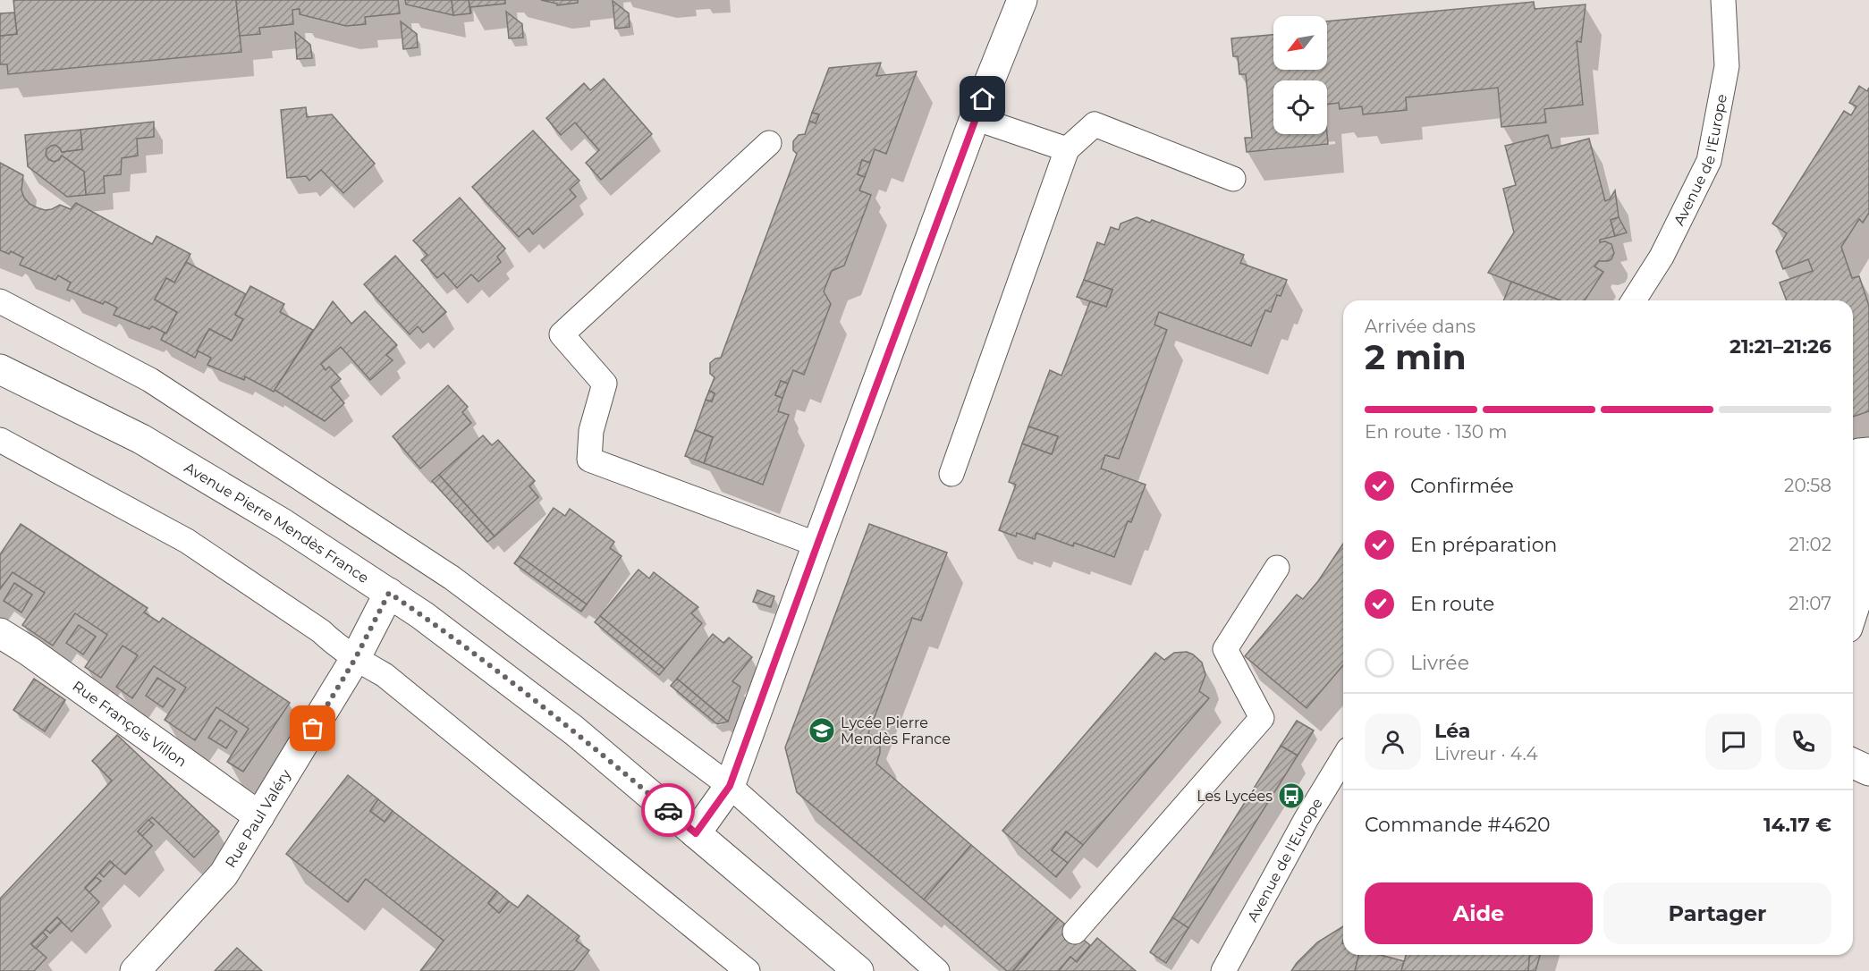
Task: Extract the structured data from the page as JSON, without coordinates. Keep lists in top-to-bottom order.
{
  "streets": {
    "street": ["Avenue Pierre Mendès France", "Rue François Villon", "Rue Paul Valéry"],
    "lane": ["Avenue de l'Europe"]
  },
  "crossings": [
    ["Avenue Pierre Mendès France", "Rue Paul Valéry"],
    ["Rue François Villon", "Rue Paul Valéry"]
  ],
  "places": {
    "school or university": ["Lycée Pierre Mendès France"],
    "bus stop": ["Les Lycées"]
  },
  "north": "bottom left",
  "page": {
    "heading": ["2 min", "Arrivée dans", "21:21–21:26"],
    "panel": [
      "Léa",
      "Livreur · 4.4",
      "Commande #4620",
      "14.17 €"
    ],
    "bar": "En route · 130 m",
    "list": [
      ["Confirmée", "20:58"],
      ["En préparation", "21:02"],
      ["En route", "21:07"],
      "Livrée"
    ],
    "buttons": ["Aide", "Partager"]
  }
}
